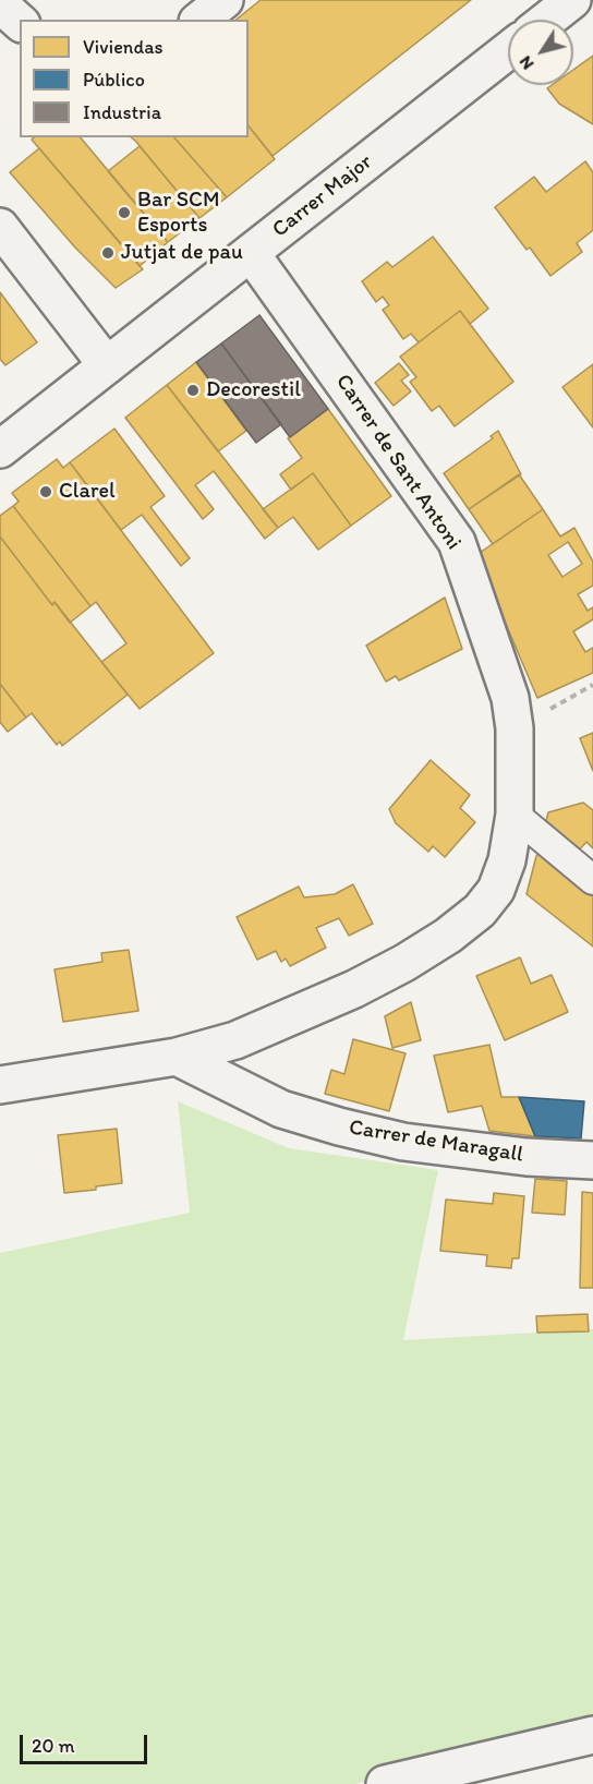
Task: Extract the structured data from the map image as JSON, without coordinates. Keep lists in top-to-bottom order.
{
  "streets": {
    "street": ["Carrer Major", "Carrer de Sant Antoni", "Carrer de Maragall"]
  },
  "crossings": [
    ["Carrer Major", "Carrer de Sant Antoni"],
    ["Carrer de Sant Antoni", "Carrer de Maragall"]
  ],
  "places": [
    "Bar SCM Esports",
    "Jutjat de pau",
    "Decorestil",
    "Clarel"
  ],
  "legend": ["Viviendas", "Público", "Industria"],
  "scale_bar": "20 m",
  "north": "bottom left"
}
